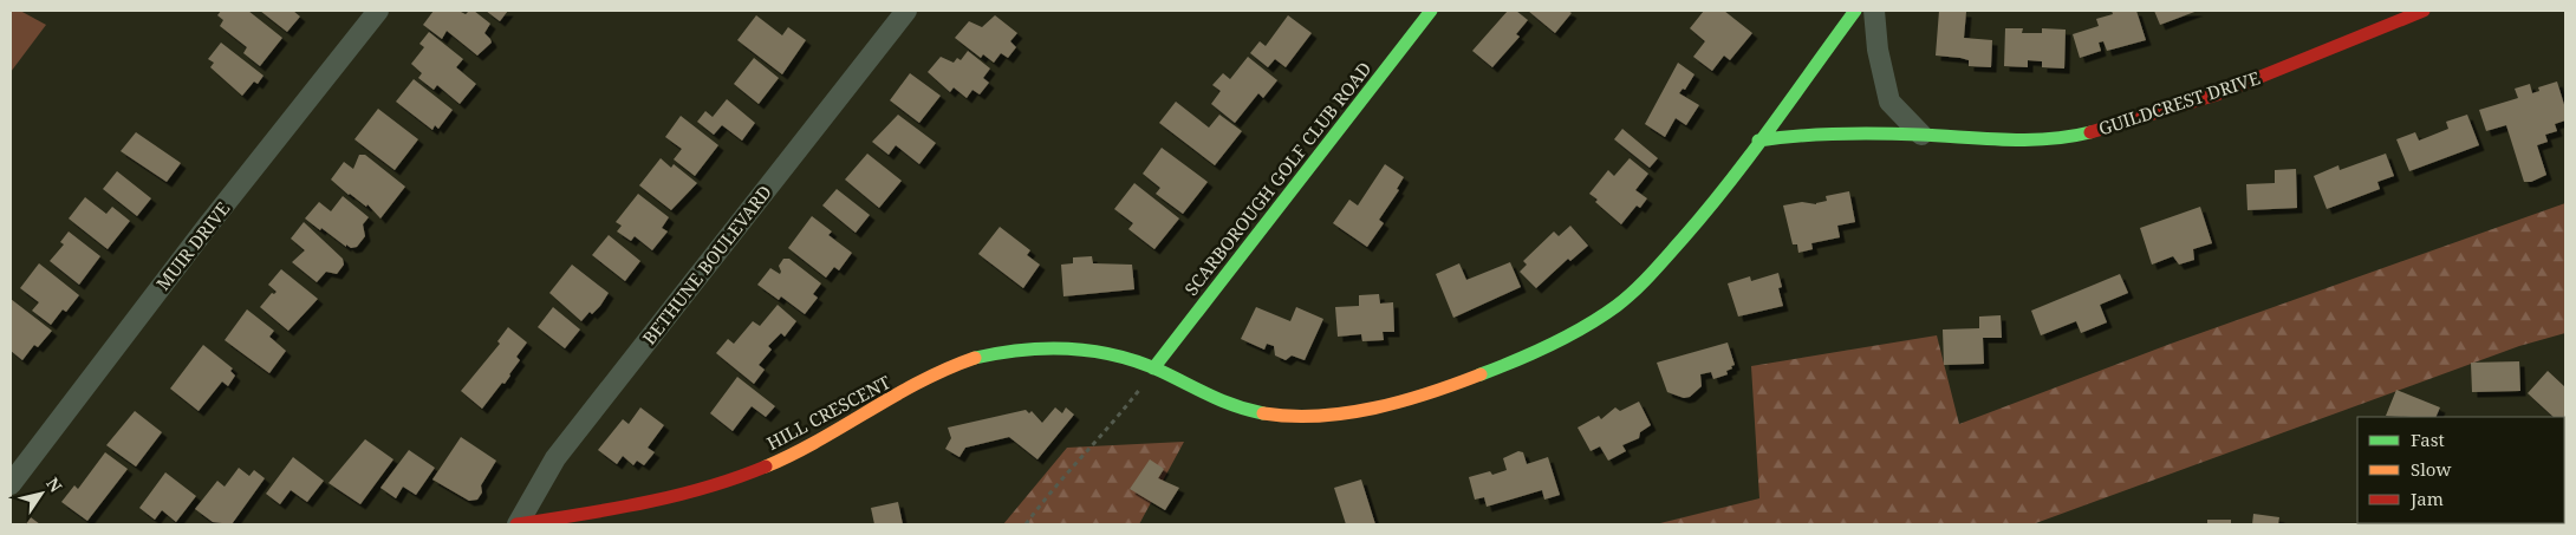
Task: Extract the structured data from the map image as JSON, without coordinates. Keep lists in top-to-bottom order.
{
  "streets": {
    "street": [
      "GUILDCREST DRIVE",
      "SCARBOROUGH GOLF CLUB ROAD",
      "MUIR DRIVE",
      "BETHUNE BOULEVARD",
      "HILL CRESCENT"
    ]
  },
  "crossings": [
    ["SCARBOROUGH GOLF CLUB ROAD", "HILL CRESCENT"],
    ["BETHUNE BOULEVARD", "HILL CRESCENT"]
  ],
  "legend": ["Fast", "Slow", "Jam"],
  "north": "top right"
}
